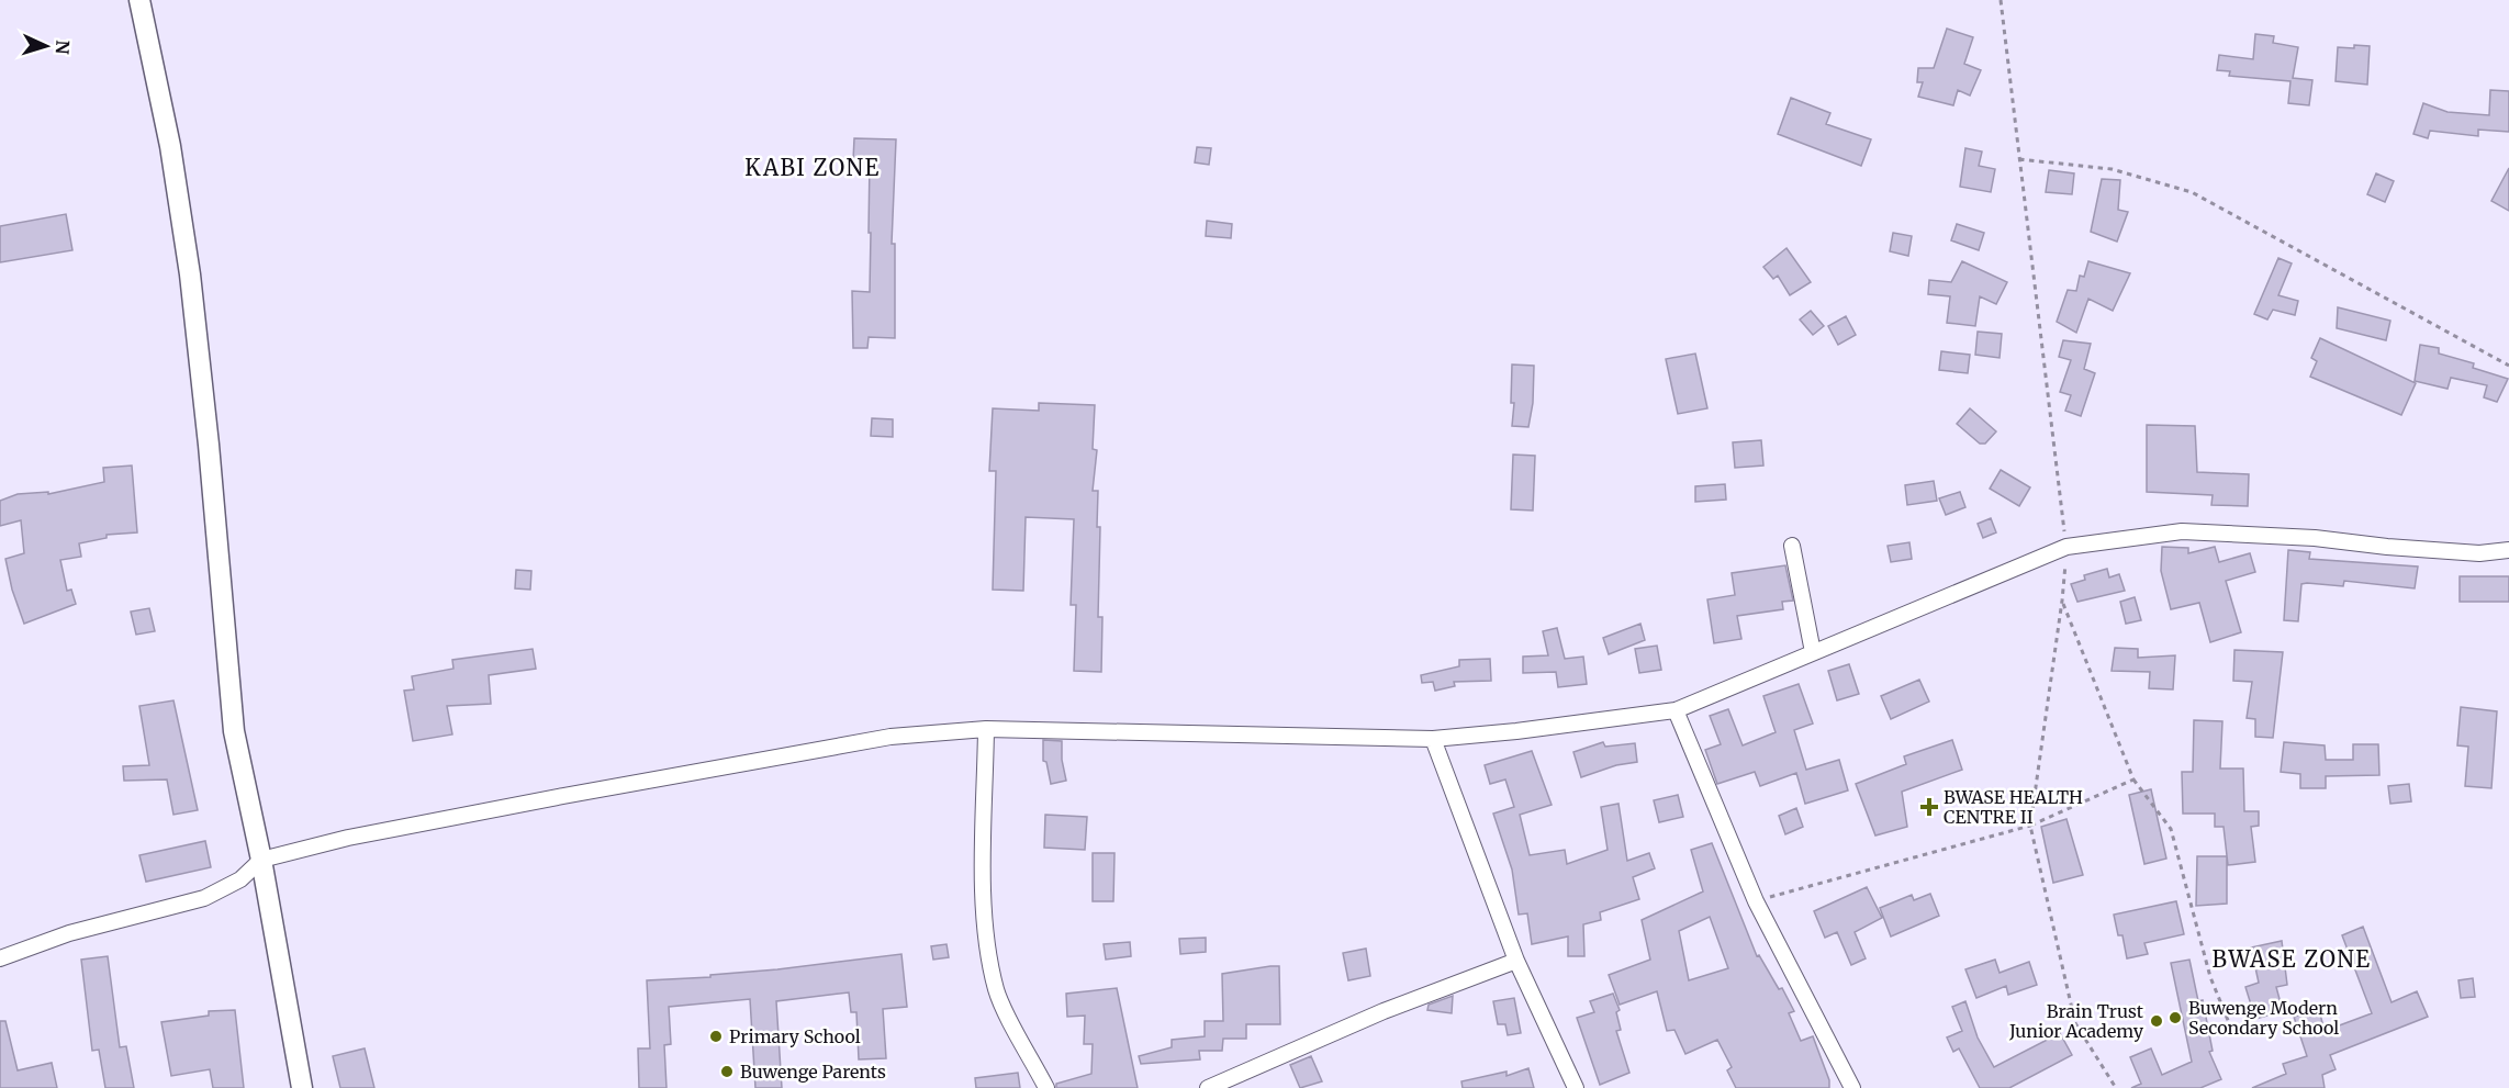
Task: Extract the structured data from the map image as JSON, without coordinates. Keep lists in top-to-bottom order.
{
  "districts": ["KABI ZONE", "BWASE ZONE"],
  "places": {
    "health": ["BWASE HEALTH CENTRE II"],
    "other": [
      "Buwenge Modern Secondary School",
      "Brain Trust Junior Academy",
      "Primary School",
      "Buwenge Parents"
    ]
  },
  "north": "right"
}
